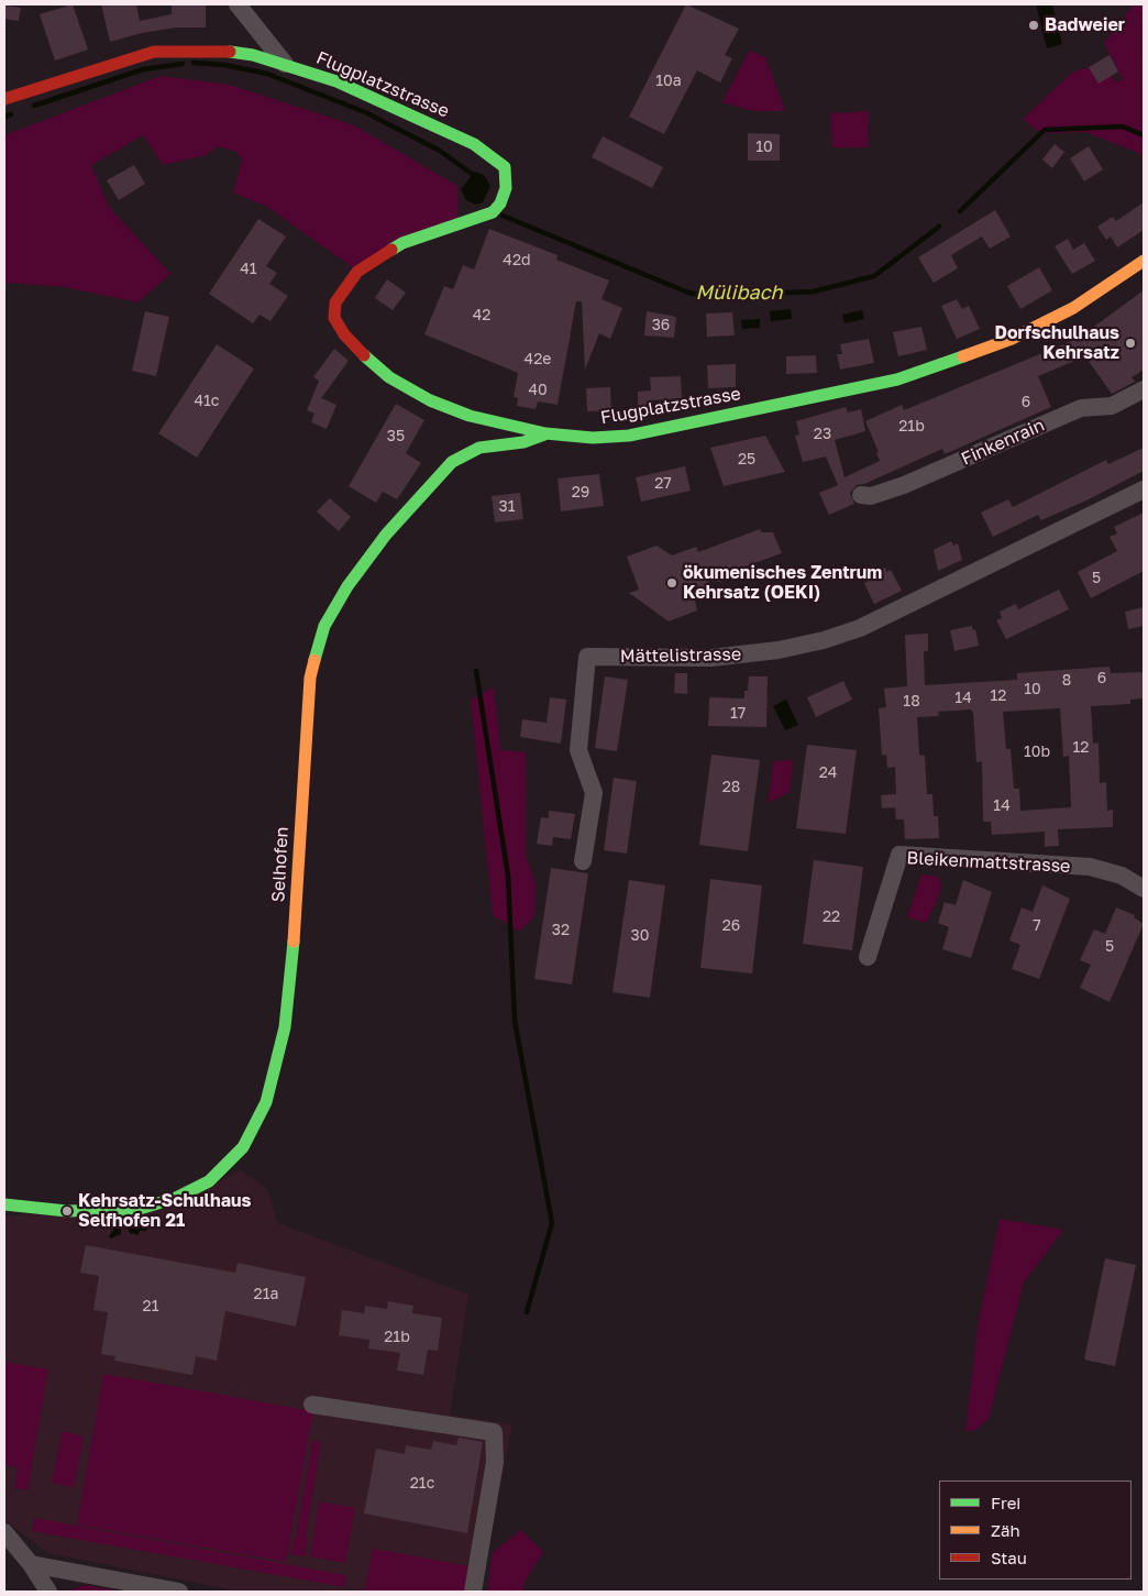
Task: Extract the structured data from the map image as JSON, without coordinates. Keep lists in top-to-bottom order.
{
  "streets": {
    "street": [
      "Flugplatzstrasse",
      "Finkenrain",
      "Mättelistrasse",
      "Bleikenmattstrasse",
      "Selhofen"
    ]
  },
  "crossings": [
    ["Flugplatzstrasse", "Selhofen"]
  ],
  "water": ["Mülibach"],
  "places": [
    "Badweier",
    "Dorfschulhaus Kehrsatz",
    "ökumenisches Zentrum Kehrsatz (OEKI)",
    "Kehrsatz-Schulhaus Selfhofen 21"
  ],
  "house_numbers": [
    "10a",
    "10",
    "42d",
    "41",
    "42",
    "36",
    "42e",
    "40",
    "41c",
    "6",
    "21b",
    "23",
    "35",
    "25",
    "27",
    "29",
    "31",
    "5",
    "6",
    "8",
    "10",
    "12",
    "14",
    "18",
    "17",
    "12",
    "10b",
    "24",
    "28",
    "14",
    "22",
    "26",
    "7",
    "32",
    "30",
    "5",
    "21a",
    "21",
    "21b",
    "21c"
  ],
  "legend": ["Frei", "Zäh", "Stau"]
}
